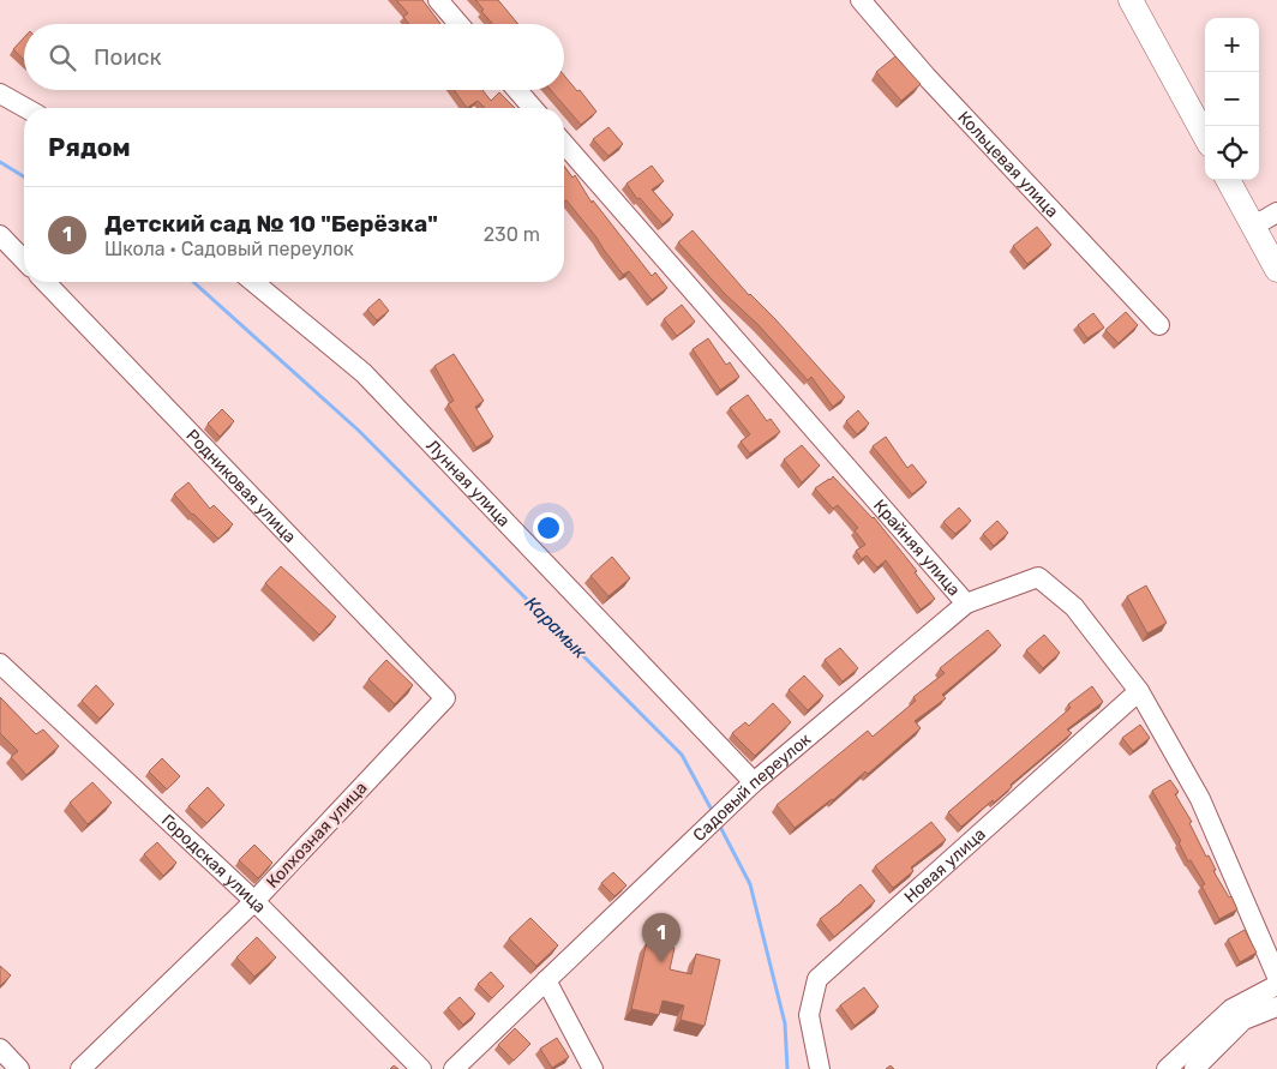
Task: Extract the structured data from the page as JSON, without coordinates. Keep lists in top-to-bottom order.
{
  "streets": {
    "street": [
      "Кольцевая улица",
      "Лунная улица",
      "Родниковая улица",
      "Крайняя улица",
      "Садовый переулок",
      "Колхозная улица",
      "Городская улица",
      "Новая улица"
    ]
  },
  "crossings": [
    ["Лунная улица", "Садовый переулок"],
    ["Родниковая улица", "Колхозная улица"],
    ["Крайняя улица", "Садовый переулок"],
    ["Крайняя улица", "Новая улица"],
    ["Колхозная улица", "Городская улица"]
  ],
  "water": ["Карамык"],
  "page": {
    "map_buttons": ["+", "−"],
    "search": "Поиск",
    "heading": "Рядом",
    "list": [
      {
        "mark": "1",
        "name": "Детский сад № 10 \"Берёзка\"",
        "note": "Школа · Садовый переулок",
        "value": "230 m"
      }
    ],
    "pins": "1"
  }
}
